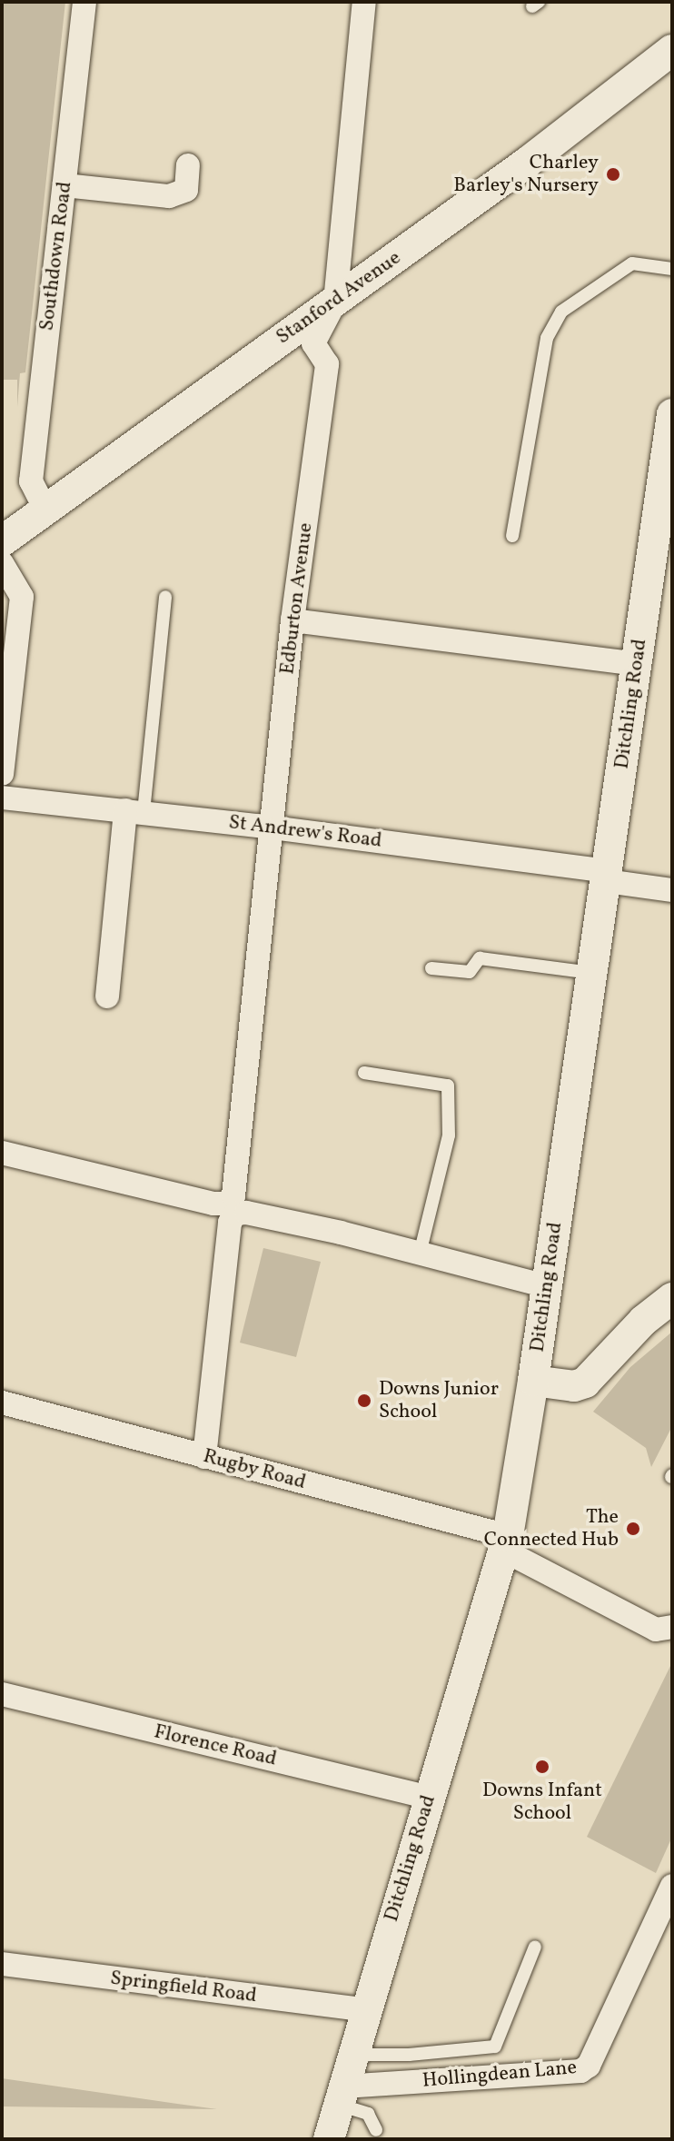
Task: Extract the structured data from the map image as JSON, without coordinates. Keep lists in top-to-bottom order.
{
  "streets": {
    "street": [
      "Southdown Road",
      "Stanford Avenue",
      "Edburton Avenue",
      "Ditchling Road",
      "St Andrew's Road",
      "Rugby Road",
      "Florence Road",
      "Springfield Road",
      "Hollingdean Lane"
    ]
  },
  "crossings": [
    ["Southdown Road", "Stanford Avenue"],
    ["Stanford Avenue", "Edburton Avenue"],
    ["Edburton Avenue", "St Andrew's Road"],
    ["Edburton Avenue", "Rugby Road"],
    ["Ditchling Road", "St Andrew's Road"],
    ["Ditchling Road", "Rugby Road"],
    ["Ditchling Road", "Florence Road"],
    ["Ditchling Road", "Springfield Road"],
    ["Ditchling Road", "Hollingdean Lane"]
  ],
  "places": [
    "Charley Barley's Nursery",
    "Downs Junior School",
    "The Connected Hub",
    "Downs Infant School"
  ]
}
